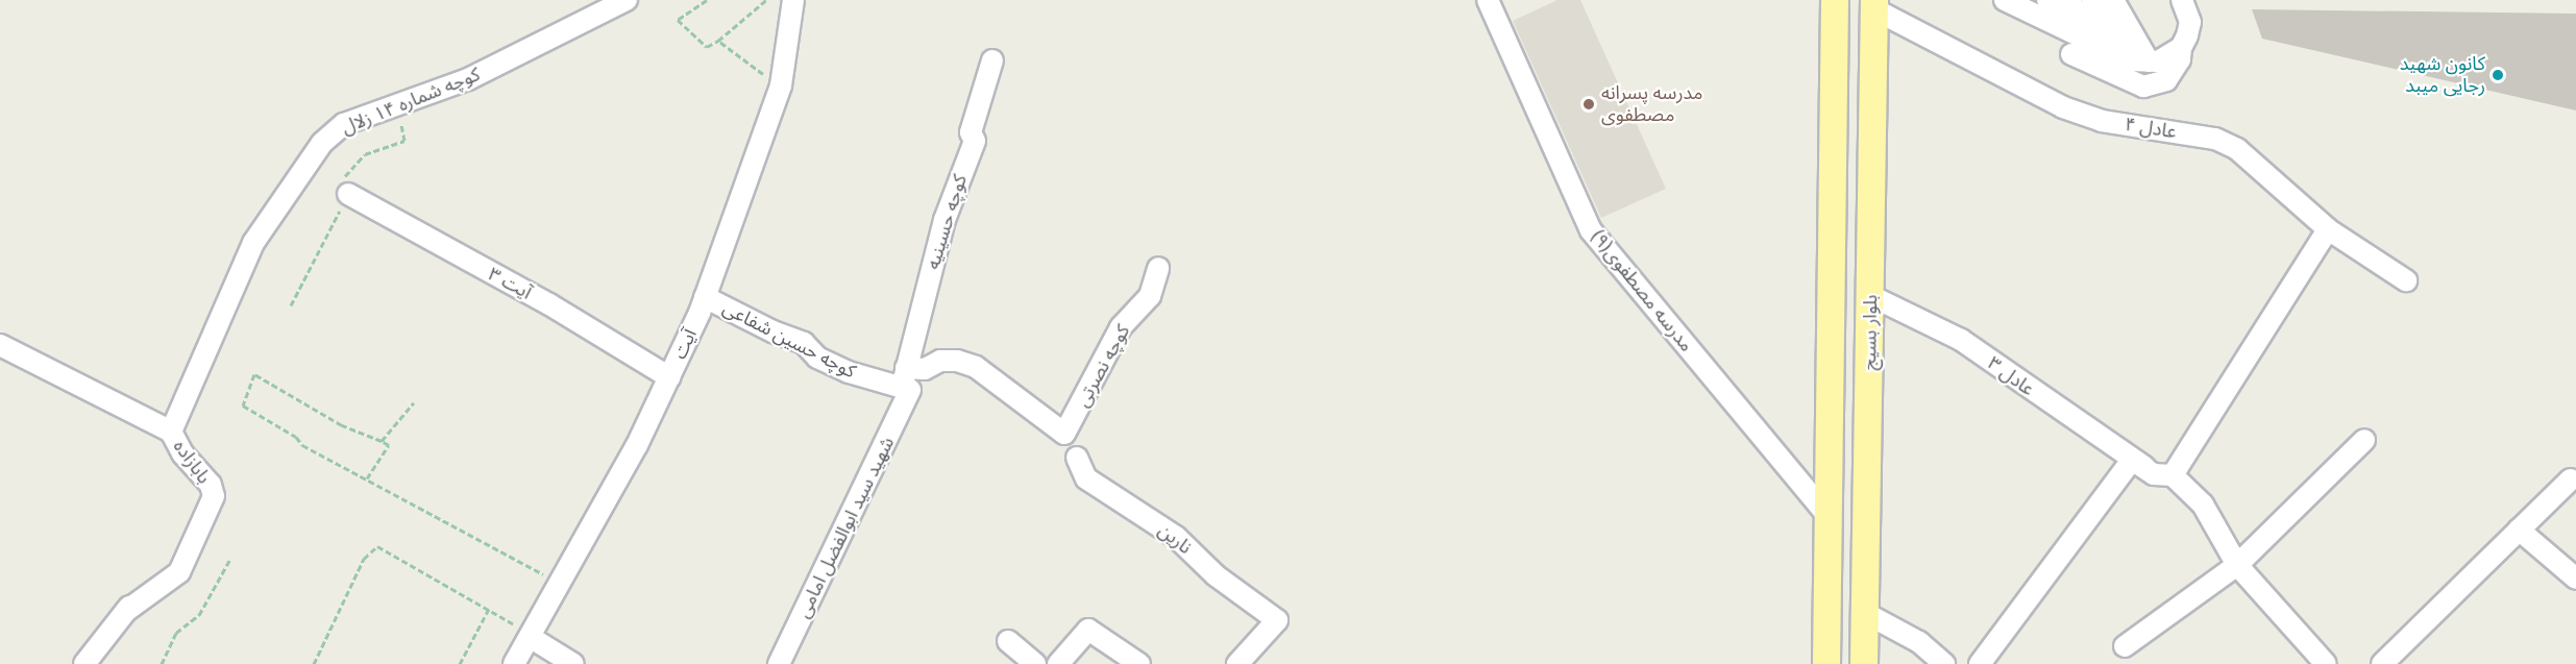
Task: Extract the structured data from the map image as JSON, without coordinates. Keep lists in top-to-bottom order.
{
  "streets": {
    "main road": ["بلوار بسیج"],
    "street": [
      "کوچه شماره ۱۴ زلال",
      "عادل ۴",
      "کوچه حسینیه",
      "آیت ۳",
      "مدرسه مصطفوی(۹)",
      "کوچه حسین شفاعی",
      "آیت",
      "کوچه نصرتی",
      "عادل ۳",
      "بابازاده",
      "شهید سید ابوالفضل امامی",
      "نارین"
    ]
  },
  "crossings": [
    ["کوچه شماره ۱۴ زلال", "بابازاده"],
    ["عادل ۴", "بلوار بسیج"],
    ["کوچه حسینیه", "کوچه حسین شفاعی"],
    ["کوچه حسینیه", "کوچه نصرتی"],
    ["کوچه حسینیه", "شهید سید ابوالفضل امامی"],
    ["آیت ۳", "آیت"],
    ["بلوار بسیج", "عادل ۳"],
    ["کوچه حسین شفاعی", "آیت"],
    ["کوچه حسین شفاعی", "شهید سید ابوالفضل امامی"]
  ],
  "places": ["کانون شهید رجایی میبد", "مدرسه پسرانه مصطفوی"]
}
